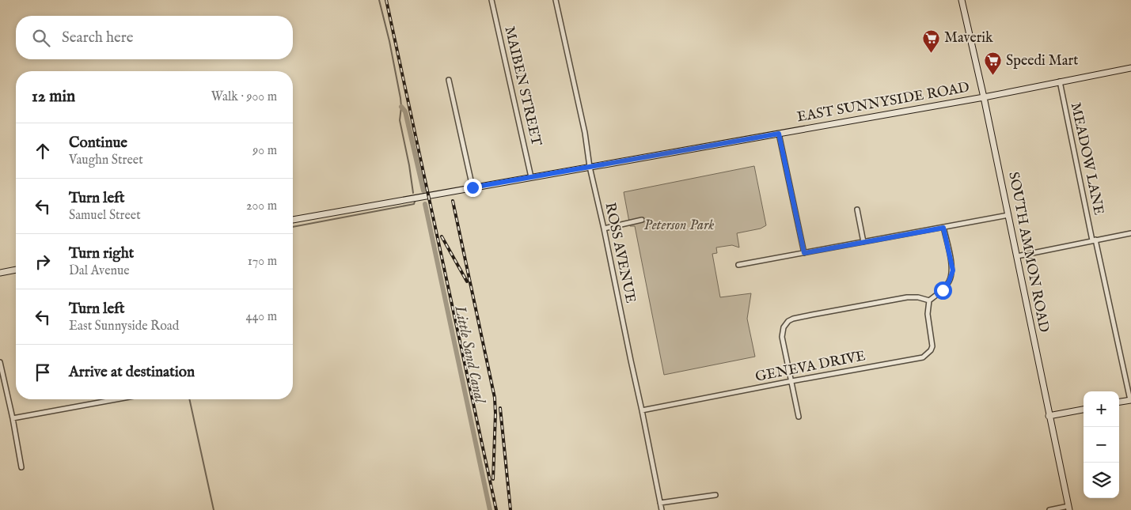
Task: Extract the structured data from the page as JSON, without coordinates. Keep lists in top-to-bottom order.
{
  "streets": {
    "main road": ["EAST SUNNYSIDE ROAD", "SOUTH AMMON ROAD"],
    "street": [
      "MAIBEN STREET",
      "MEADOW LANE",
      "ROSS AVENUE",
      "GENEVA DRIVE"
    ]
  },
  "crossings": [
    ["MAIBEN STREET", "EAST SUNNYSIDE ROAD"],
    ["EAST SUNNYSIDE ROAD", "MEADOW LANE"],
    ["EAST SUNNYSIDE ROAD", "SOUTH AMMON ROAD"],
    ["EAST SUNNYSIDE ROAD", "ROSS AVENUE"],
    ["ROSS AVENUE", "GENEVA DRIVE"]
  ],
  "water": ["Little Sand Canal"],
  "parks": ["Peterson Park"],
  "places": {
    "supermarket": ["Maverik", "Speedi Mart"]
  },
  "page": {
    "search": "Search here",
    "heading": ["12 min", "Walk · 900 m"],
    "list": [
      ["Continue", "Vaughn Street", "90 m"],
      ["Turn left", "Samuel Street", "200 m"],
      ["Turn right", "Dal Avenue", "170 m"],
      ["Turn left", "East Sunnyside Road", "440 m"],
      "Arrive at destination"
    ],
    "map_buttons": ["+", "−"]
  }
}
